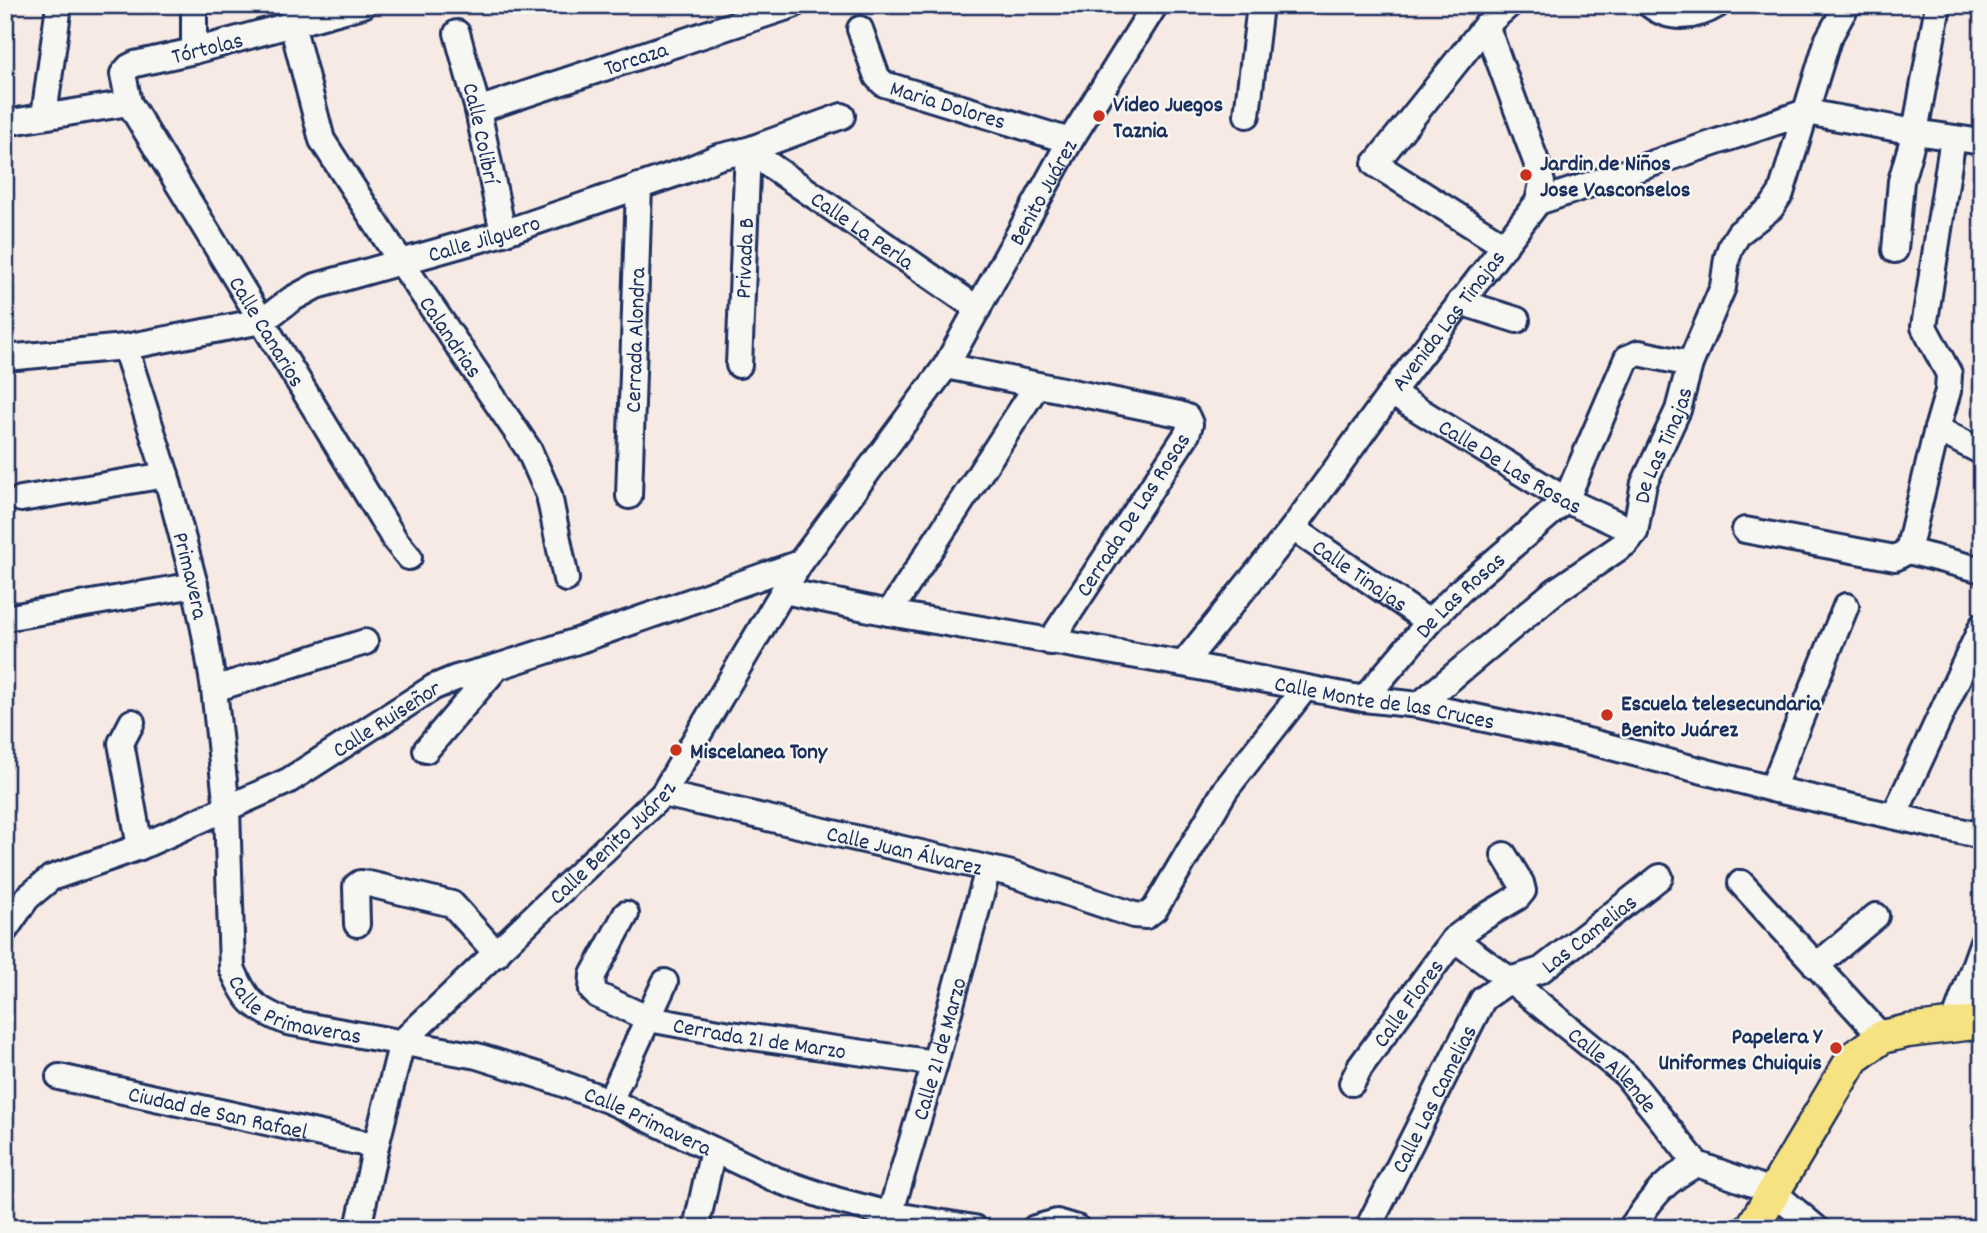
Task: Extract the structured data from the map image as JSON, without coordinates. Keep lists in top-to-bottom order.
{
  "streets": {
    "street": [
      "Tórtolas",
      "Torcaza",
      "Maria Dolores",
      "Calle Colibrí",
      "Benito Juárez",
      "Calle La Perla",
      "Calle Jilguero",
      "Privada B",
      "Avenida Las Tinajas",
      "Calle Canarios",
      "Calandrias",
      "Cerrada Alondra",
      "De Las Tinajas",
      "Calle De Las Rosas",
      "Cerrada De Las Rosas",
      "Primavera",
      "Calle Tinajas",
      "De Las Rosas",
      "Calle Monte de las Cruces",
      "Calle Ruiseñor",
      "Calle Benito Juárez",
      "Calle Juan Álvarez",
      "Las Camelias",
      "Calle Primaveras",
      "Calle Flores",
      "Cerrada 21 de Marzo",
      "Calle 21 de Marzo",
      "Calle Allende",
      "Calle Las Camelias",
      "Ciudad de San Rafael",
      "Calle Primavera"
    ]
  },
  "crossings": [
    ["Tórtolas", "Calle Canarios"],
    ["Tórtolas", "Calandrias"],
    ["Torcaza", "Calle Colibrí"],
    ["Maria Dolores", "Benito Juárez"],
    ["Calle Colibrí", "Calle Jilguero"],
    ["Benito Juárez", "Calle La Perla"],
    ["Benito Juárez", "Calle Benito Juárez"],
    ["Calle La Perla", "Calle Jilguero"],
    ["Calle La Perla", "Privada B"],
    ["Calle La Perla", "Calle Benito Juárez"],
    ["Calle Jilguero", "Privada B"],
    ["Calle Jilguero", "Calle Canarios"],
    ["Calle Jilguero", "Calandrias"],
    ["Calle Jilguero", "Cerrada Alondra"],
    ["Calle Jilguero", "Primavera"],
    ["Avenida Las Tinajas", "Calle De Las Rosas"],
    ["Avenida Las Tinajas", "Calle Tinajas"],
    ["Avenida Las Tinajas", "Calle Monte de las Cruces"],
    ["De Las Tinajas", "Calle De Las Rosas"],
    ["De Las Tinajas", "Calle Monte de las Cruces"],
    ["Calle De Las Rosas", "De Las Rosas"],
    ["Cerrada De Las Rosas", "Calle Monte de las Cruces"],
    ["Cerrada De Las Rosas", "Calle Benito Juárez"],
    ["Primavera", "Calle Ruiseñor"],
    ["Primavera", "Calle Primaveras"],
    ["Calle Tinajas", "De Las Rosas"],
    ["De Las Rosas", "Calle Monte de las Cruces"],
    ["Calle Monte de las Cruces", "Calle Benito Juárez"],
    ["Calle Monte de las Cruces", "Calle Juan Álvarez"],
    ["Calle Ruiseñor", "Calle Benito Juárez"],
    ["Calle Ruiseñor", "Calle Primaveras"],
    ["Calle Benito Juárez", "Calle Juan Álvarez"],
    ["Calle Benito Juárez", "Calle Primaveras"],
    ["Calle Benito Juárez", "Calle Primavera"],
    ["Calle Juan Álvarez", "Calle 21 de Marzo"],
    ["Las Camelias", "Calle Allende"],
    ["Las Camelias", "Calle Las Camelias"],
    ["Calle Primaveras", "Calle Primavera"],
    ["Calle Flores", "Calle Allende"],
    ["Cerrada 21 de Marzo", "Calle 21 de Marzo"],
    ["Calle 21 de Marzo", "Calle Primavera"],
    ["Calle Allende", "Calle Las Camelias"]
  ],
  "places": [
    "Video Juegos Taznia",
    "Jardin de Niños Jose Vasconselos",
    "Escuela telesecundaria Benito Juárez",
    "Miscelanea Tony",
    "Papelera Y Uniformes Chuiquis"
  ]
}
